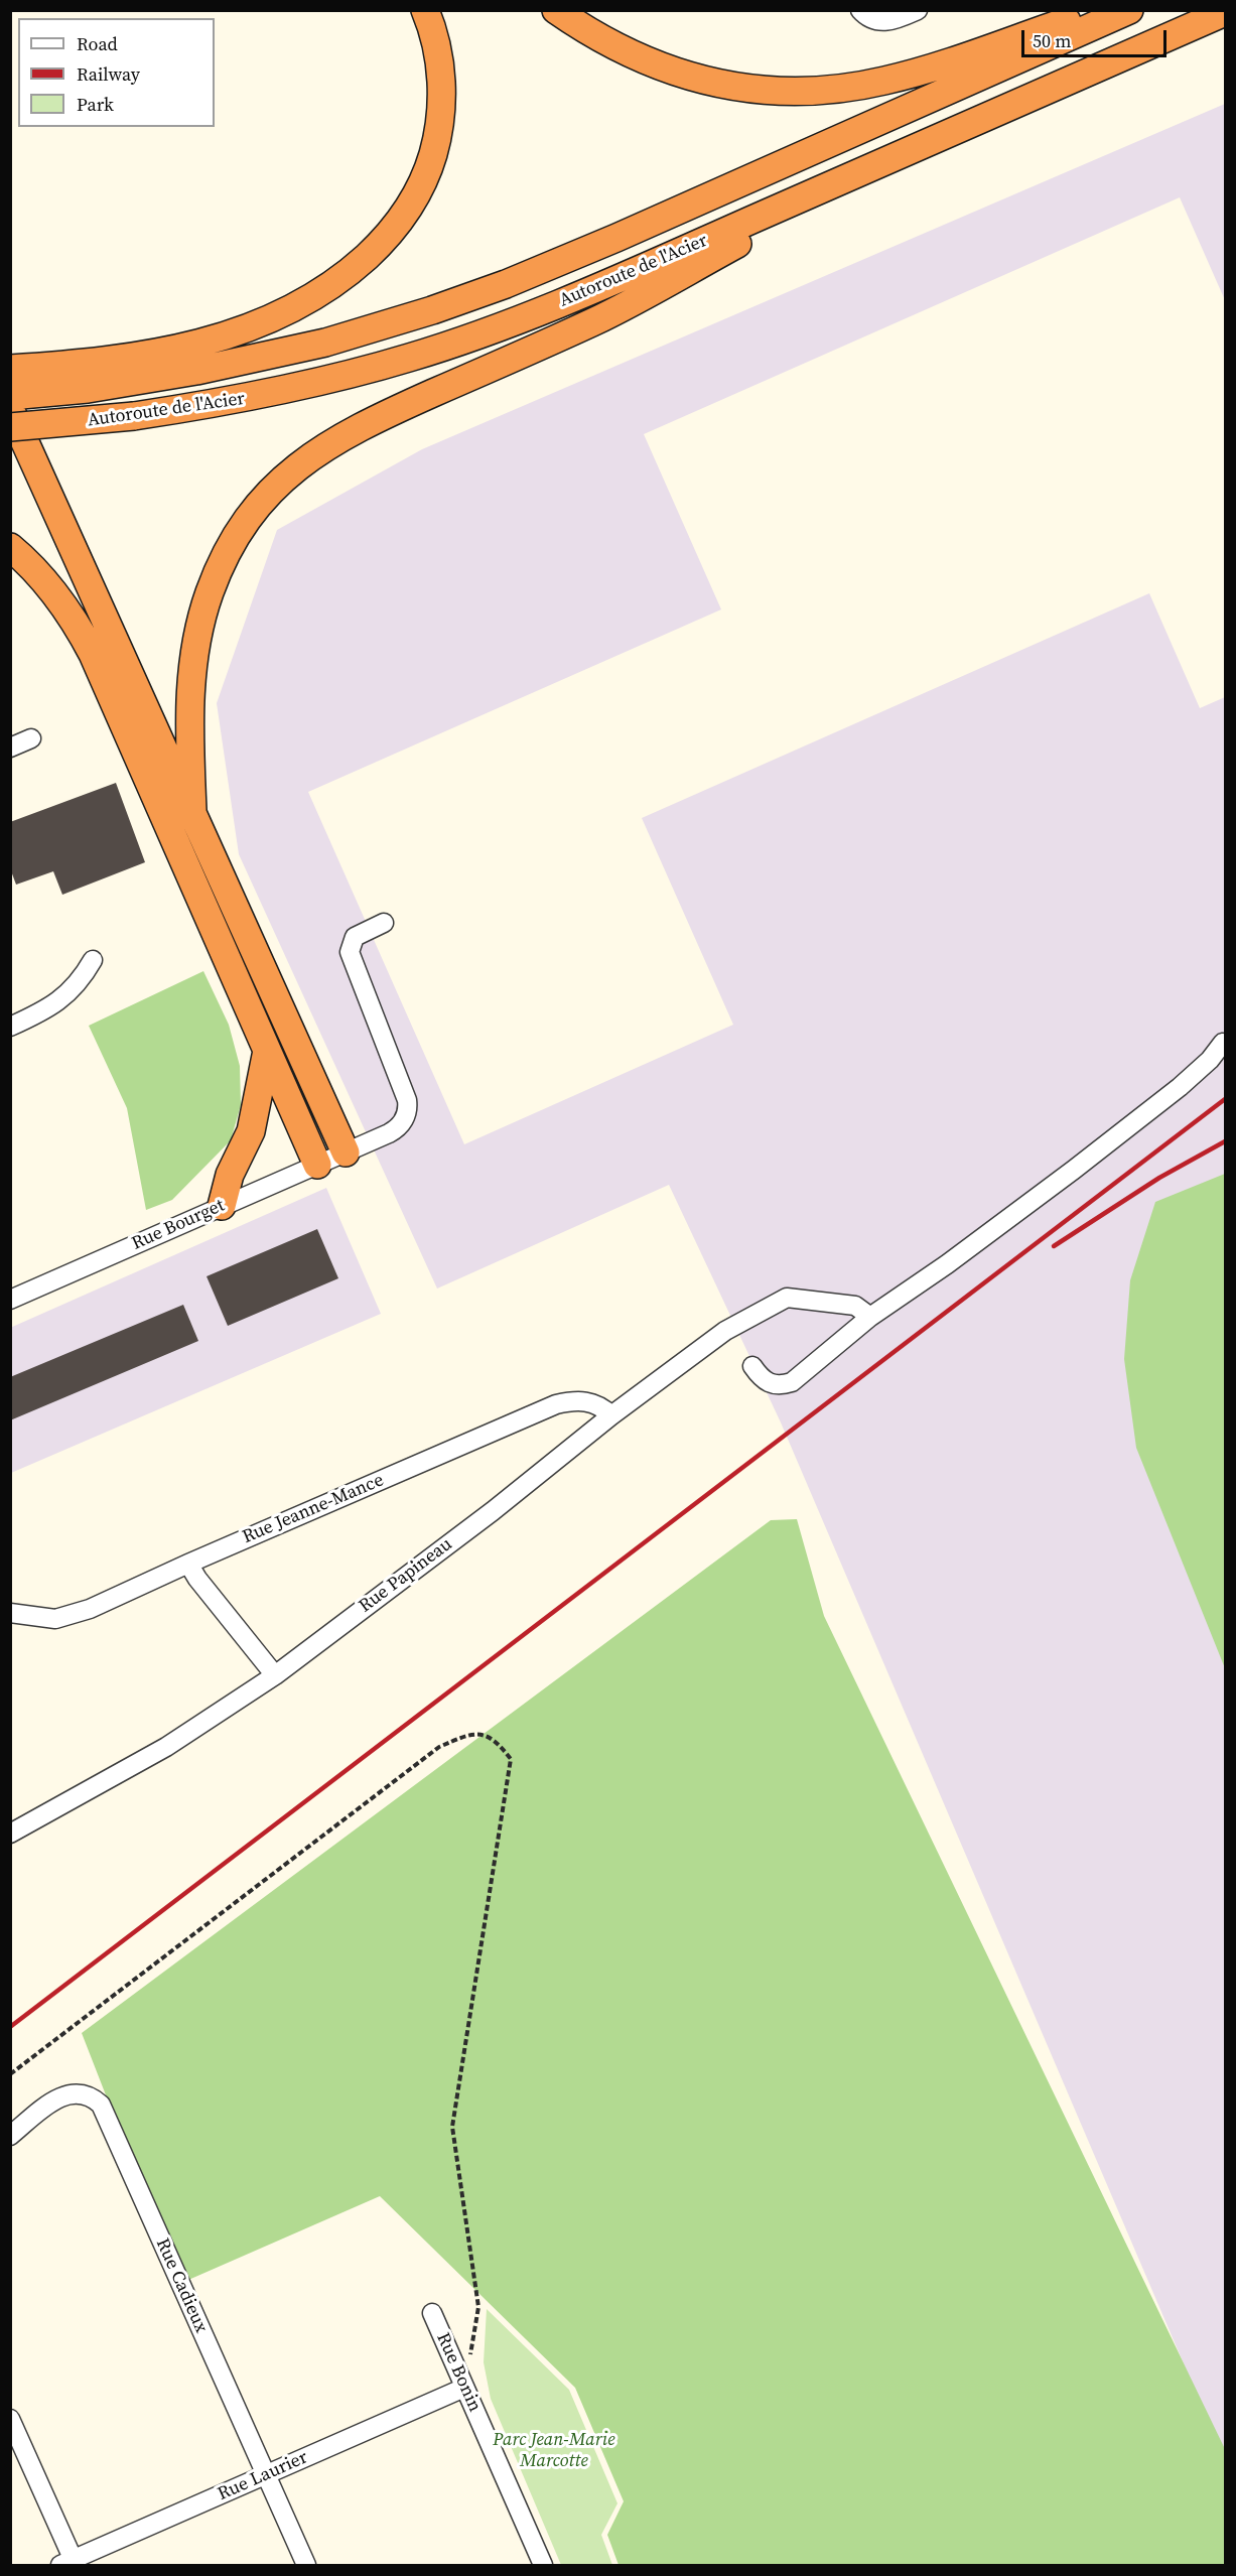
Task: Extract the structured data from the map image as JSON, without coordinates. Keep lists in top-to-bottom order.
{
  "streets": {
    "highway": ["Autoroute de l'Acier"],
    "street": [
      "Rue Bourget",
      "Rue Jeanne-Mance",
      "Rue Papineau",
      "Rue Cadieux",
      "Rue Bonin",
      "Rue Laurier"
    ]
  },
  "crossings": [
    ["Rue Jeanne-Mance", "Rue Papineau"],
    ["Rue Cadieux", "Rue Laurier"],
    ["Rue Bonin", "Rue Laurier"]
  ],
  "parks": ["Parc Jean-Marie Marcotte"],
  "legend": ["Road", "Railway", "Park"],
  "scale_bar": "50 m"
}
